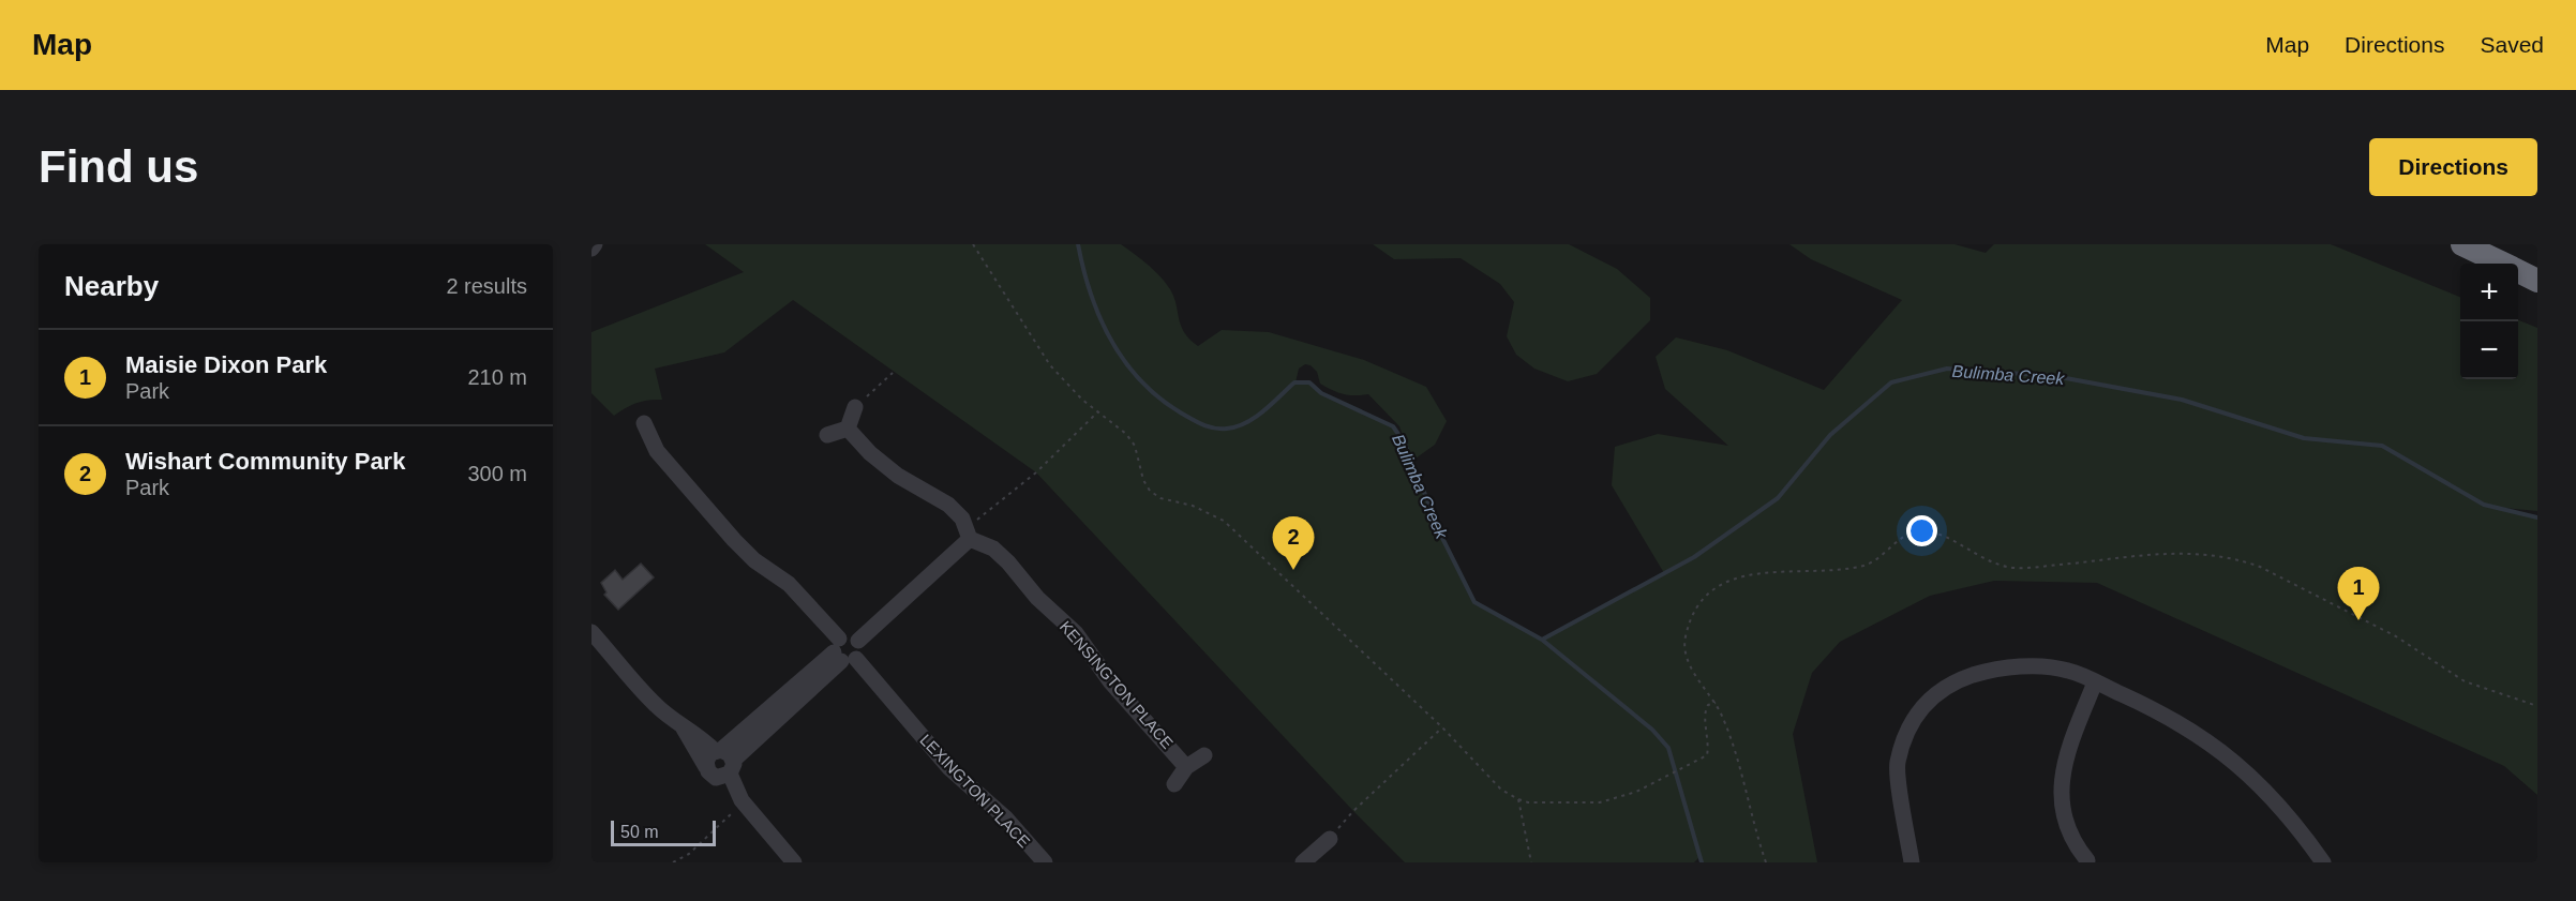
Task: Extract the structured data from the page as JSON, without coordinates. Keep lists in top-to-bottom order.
{
  "streets": {
    "street": ["KENSINGTON PLACE", "LEXINGTON PLACE"]
  },
  "water": ["Bulimba Creek"],
  "scale_bar": "50 m",
  "page": {
    "header": "Map",
    "nav": ["Map", "Directions", "Saved"],
    "buttons": "Directions",
    "title": "Find us",
    "heading": ["Nearby", "2 results"],
    "map_buttons": ["+", "−"],
    "list": [
      {
        "mark": "1",
        "name": "Maisie Dixon Park",
        "note": "Park",
        "value": "210 m"
      },
      {
        "mark": "2",
        "name": "Wishart Community Park",
        "note": "Park",
        "value": "300 m"
      }
    ],
    "pins": ["2", "1"],
    "scale": "50 m"
  }
}
